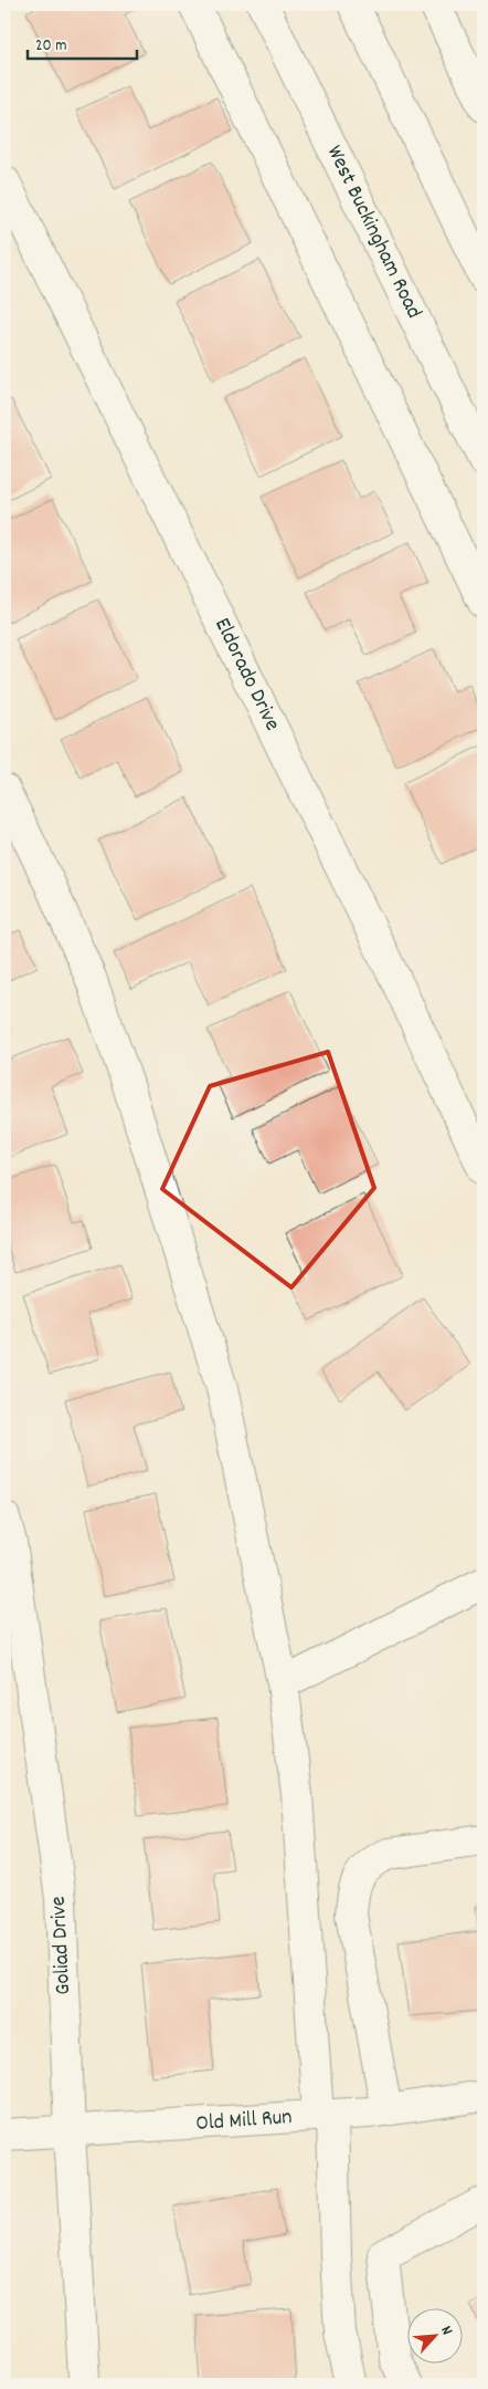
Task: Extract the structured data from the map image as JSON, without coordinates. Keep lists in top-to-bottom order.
{
  "streets": {
    "street": [
      "West Buckingham Road",
      "Eldorado Drive",
      "Goliad Drive",
      "Old Mill Run"
    ]
  },
  "crossings": [
    ["Goliad Drive", "Old Mill Run"]
  ],
  "scale_bar": "20 m",
  "north": "top right"
}
